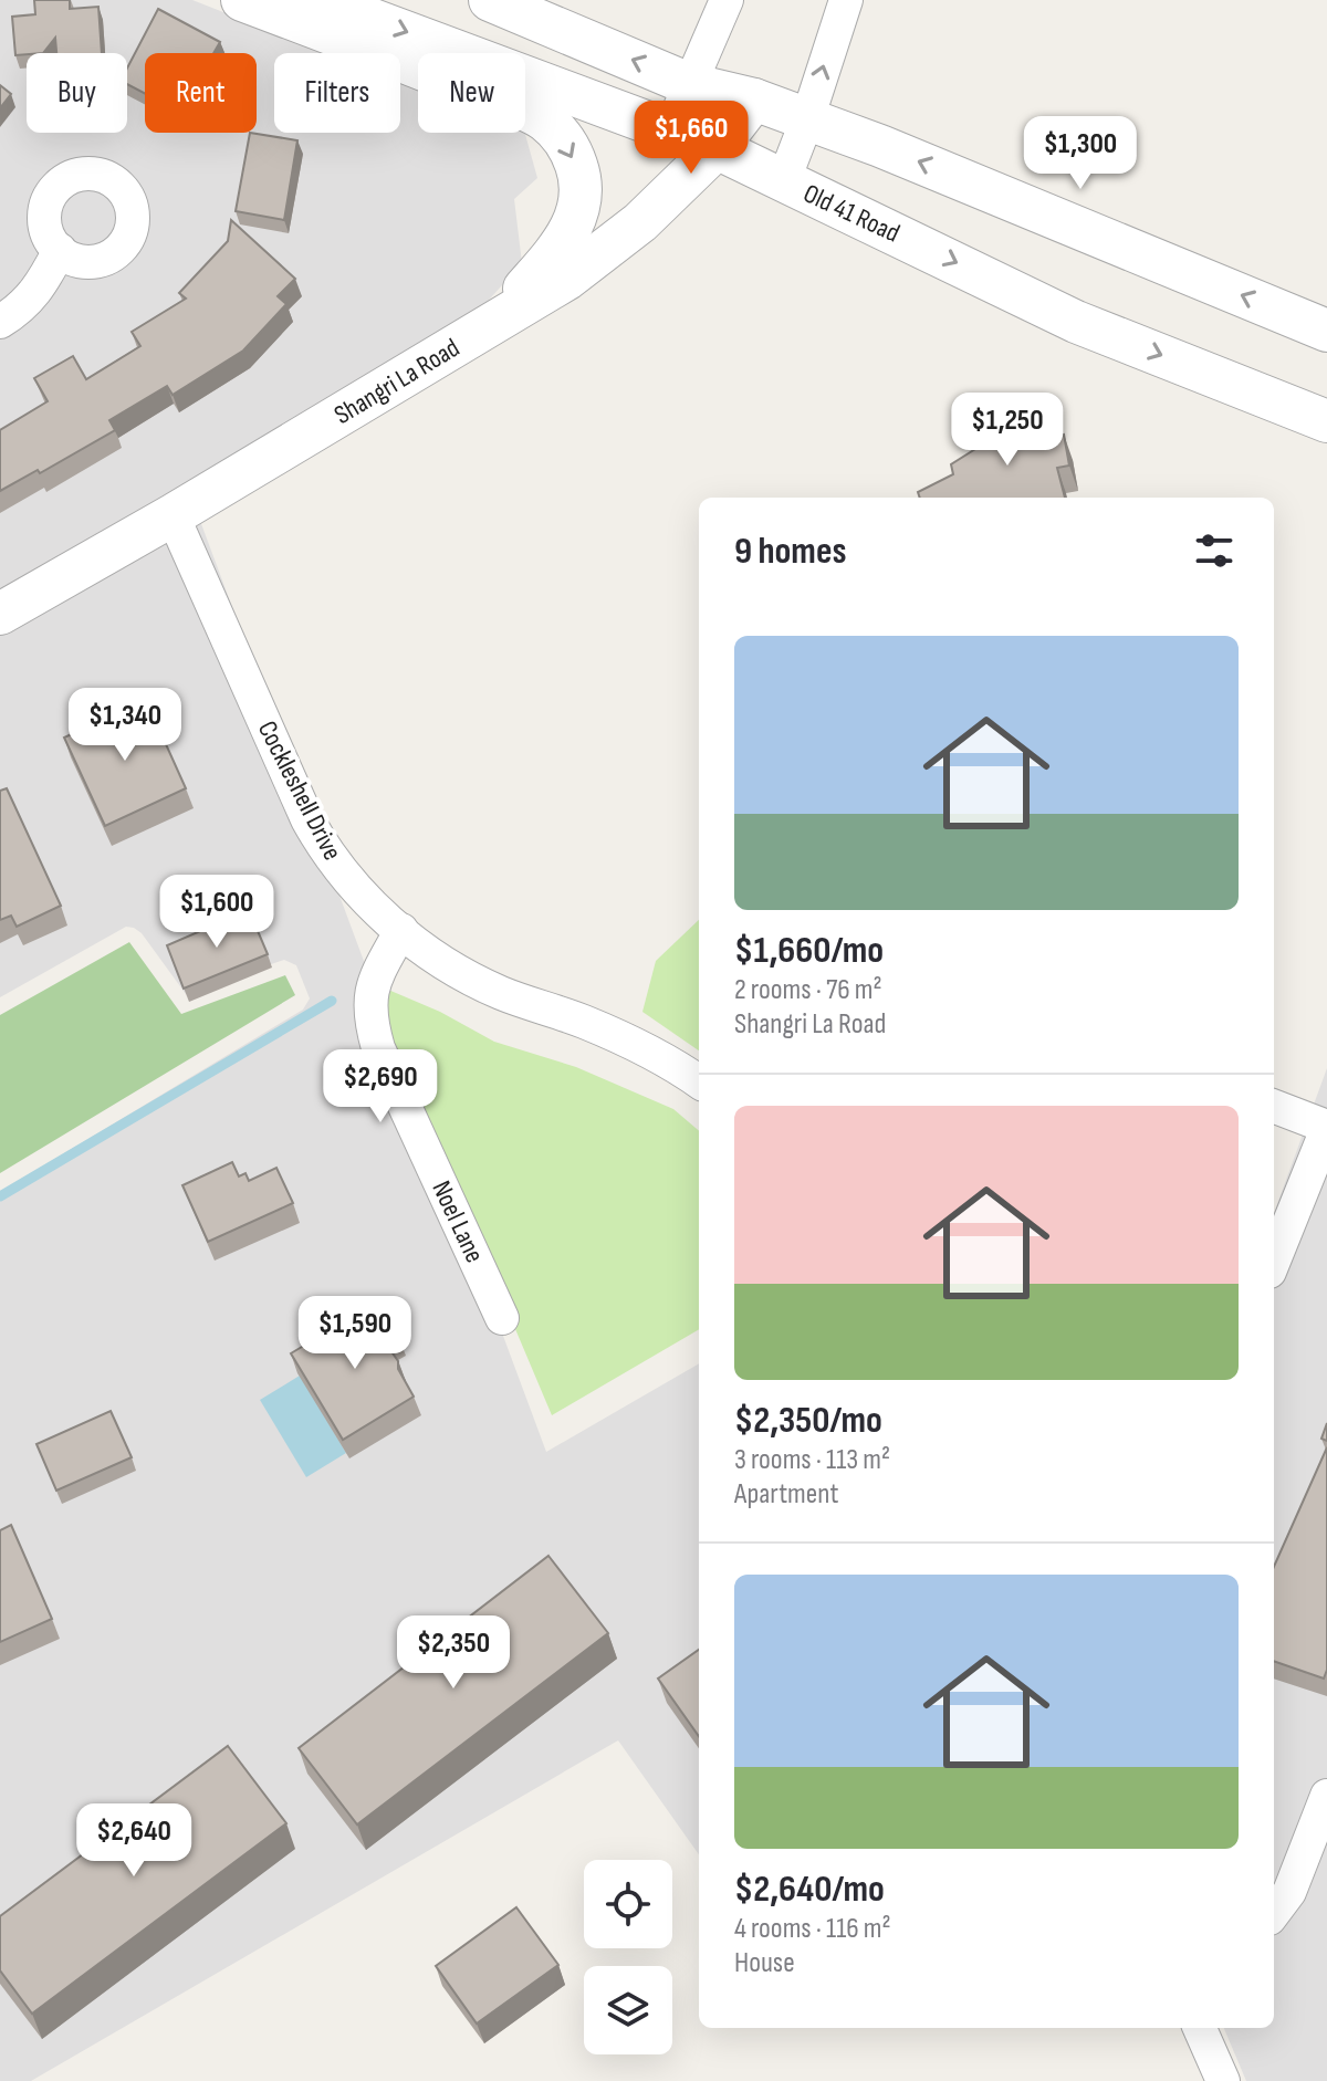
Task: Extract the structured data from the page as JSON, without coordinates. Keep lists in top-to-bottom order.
{
  "streets": {
    "street": [
      "Old 41 Road",
      "Shangri La Road",
      "Cockleshell Drive",
      "Noel Lane"
    ]
  },
  "crossings": [
    ["Old 41 Road", "Shangri La Road"],
    ["Shangri La Road", "Cockleshell Drive"],
    ["Cockleshell Drive", "Noel Lane"]
  ],
  "page": {
    "chip": [
      "Buy",
      "Rent",
      "Filters",
      "New"
    ],
    "price": [
      "$1,660",
      "$1,300",
      "$1,250",
      "$1,340",
      "$1,600",
      "$2,690",
      "$1,590",
      "$2,350",
      "$2,640"
    ],
    "heading": "9 homes",
    "list": [
      {
        "name": "$1,660/mo",
        "note": "2 rooms · 76 m² · Shangri La Road"
      },
      {
        "name": "$2,350/mo",
        "note": "3 rooms · 113 m² · Apartment"
      },
      {
        "name": "$2,640/mo",
        "note": "4 rooms · 116 m² · House"
      }
    ]
  }
}
